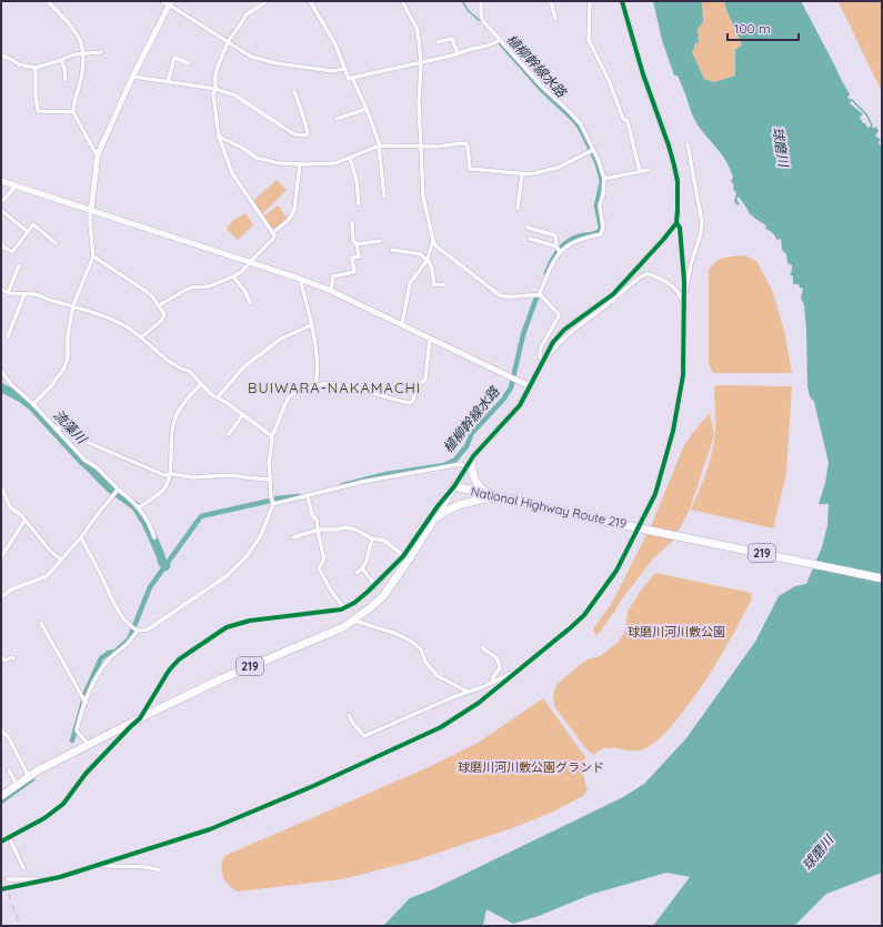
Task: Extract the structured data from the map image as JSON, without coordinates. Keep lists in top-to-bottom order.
{
  "streets": {
    "highway": ["National Highway Route 219", "219"]
  },
  "districts": ["BUIWARA-NAKAMACHI"],
  "water": ["植柳幹線水路", "球磨川", "流藻川"],
  "parks": ["球磨川河川敷公園", "球磨川河川敷公園グランド"],
  "scale_bar": "100 m"
}
